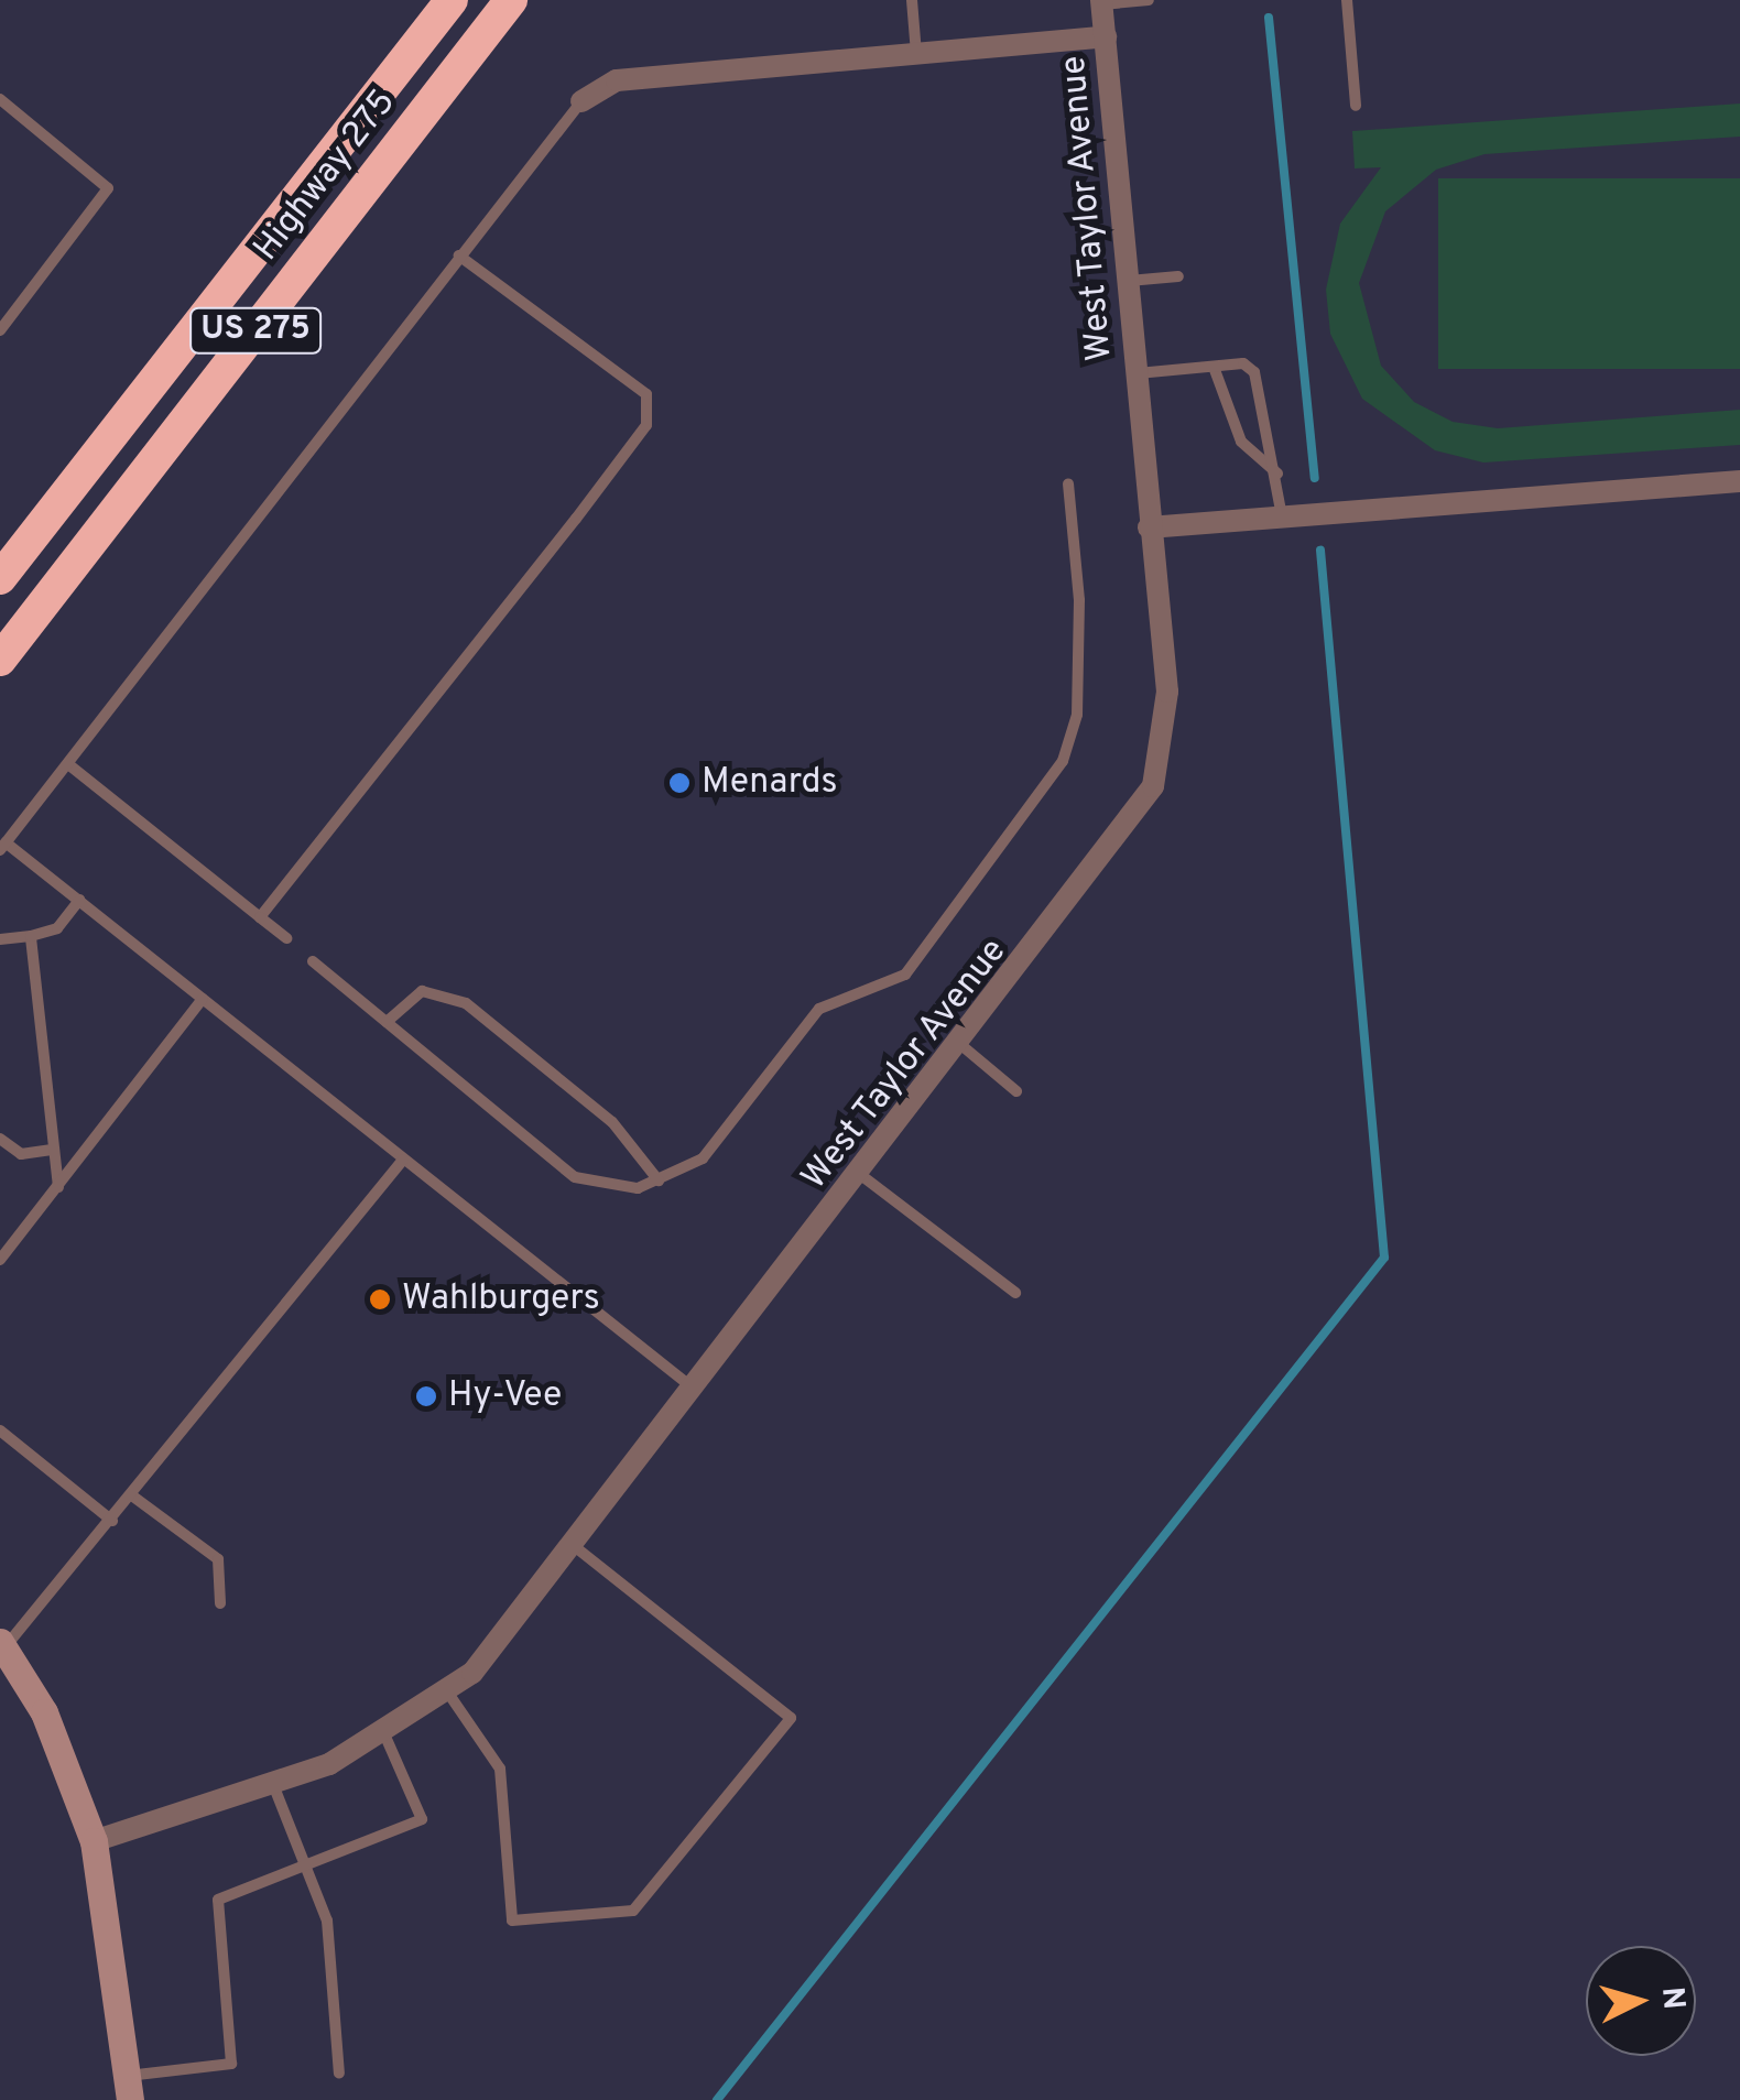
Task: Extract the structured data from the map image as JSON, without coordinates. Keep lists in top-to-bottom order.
{
  "streets": {
    "highway": ["Highway 275", "US 275"],
    "street": ["West Taylor Avenue"]
  },
  "places": ["Menards", "Wahlburgers", "Hy-Vee"],
  "north": "right"
}
